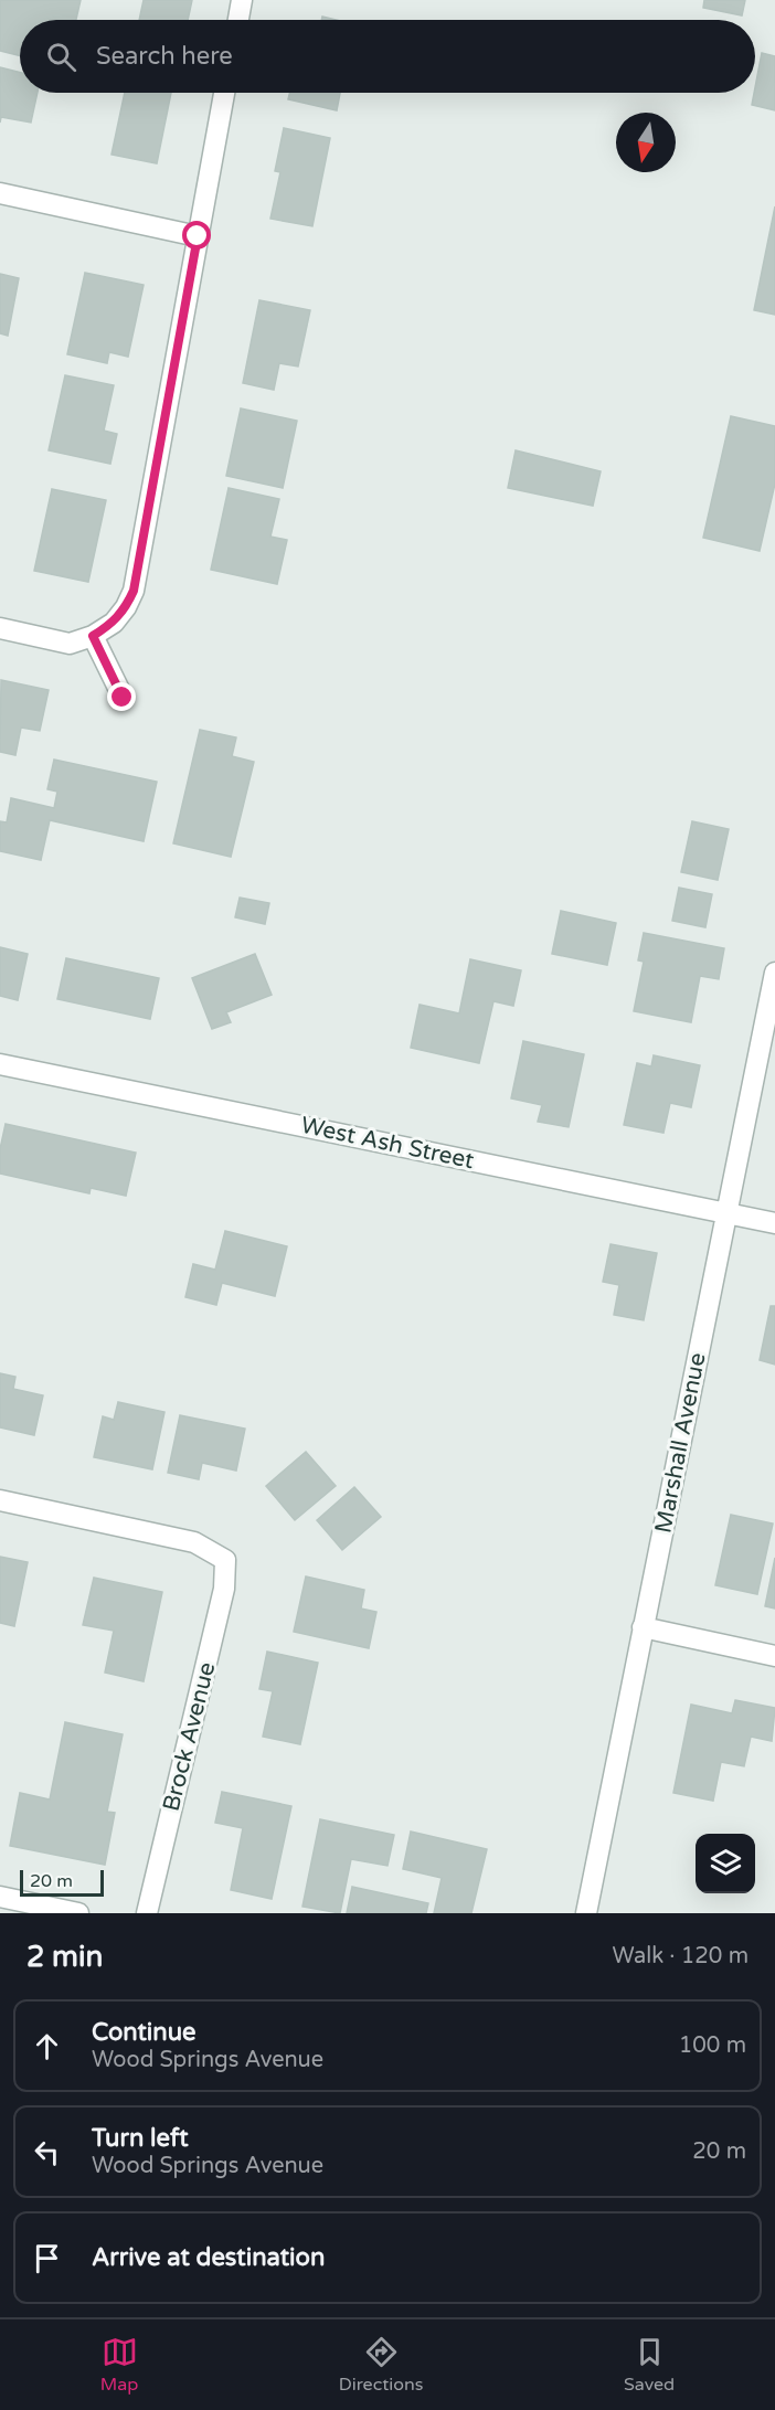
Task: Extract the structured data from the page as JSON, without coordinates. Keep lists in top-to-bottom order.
{
  "streets": {
    "street": ["West Ash Street", "Marshall Avenue", "Brock Avenue"]
  },
  "crossings": [
    ["West Ash Street", "Marshall Avenue"]
  ],
  "scale_bar": "20 m",
  "north": "bottom",
  "page": {
    "search": "Search here",
    "scale": "20 m",
    "heading": ["2 min", "Walk · 120 m"],
    "list": [
      ["Continue", "Wood Springs Avenue", "100 m"],
      ["Turn left", "Wood Springs Avenue", "20 m"],
      "Arrive at destination"
    ],
    "nav": ["Map", "Directions", "Saved"]
  }
}
